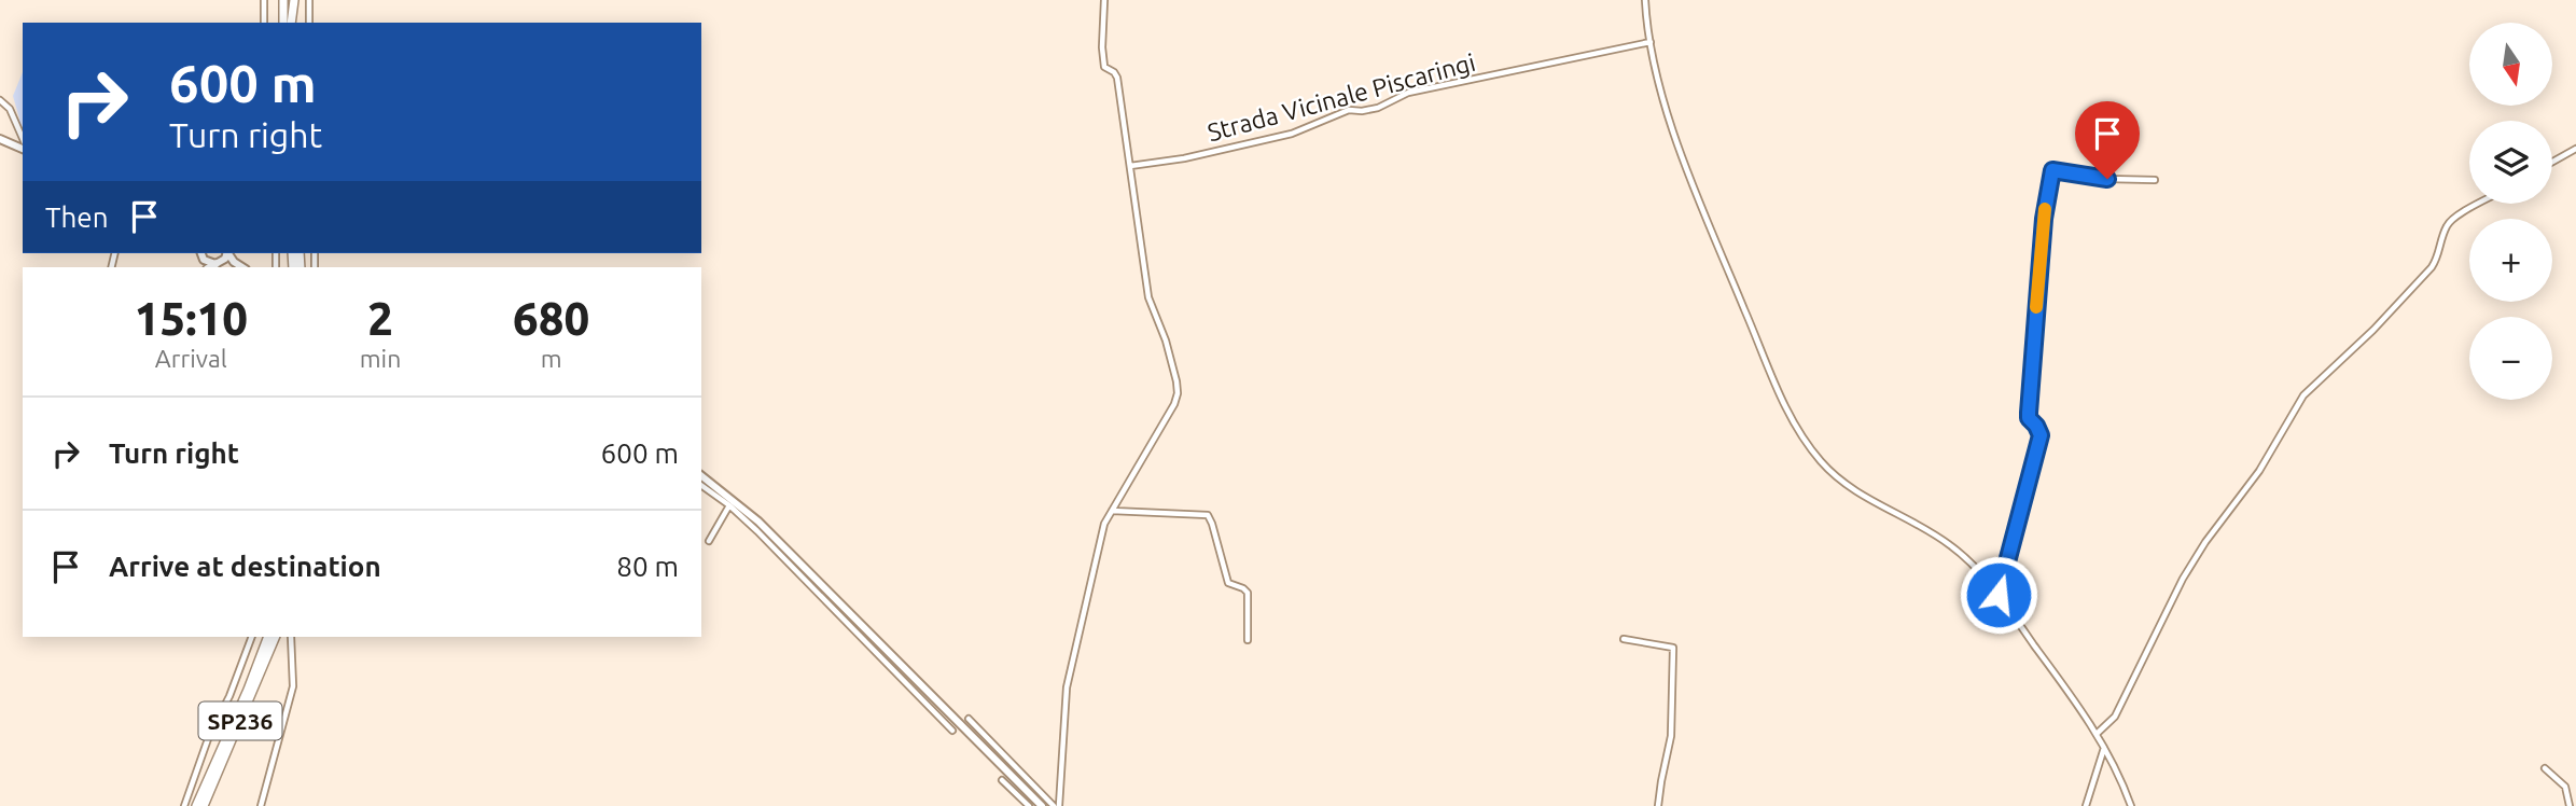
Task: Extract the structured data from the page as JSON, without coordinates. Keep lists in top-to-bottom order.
{
  "streets": {
    "highway": ["SP236"],
    "street": ["Strada Vicinale Piscaringi"]
  },
  "north": "bottom",
  "page": {
    "map_buttons": ["+", "−"],
    "turn": ["600 m", "Turn right"],
    "then": "Then",
    "eta": [
      "15:10",
      "Arrival",
      "2",
      "min",
      "680",
      "m"
    ],
    "list": [
      {
        "name": "Turn right",
        "value": "600 m"
      },
      {
        "name": "Arrive at destination",
        "value": "80 m"
      }
    ]
  }
}
